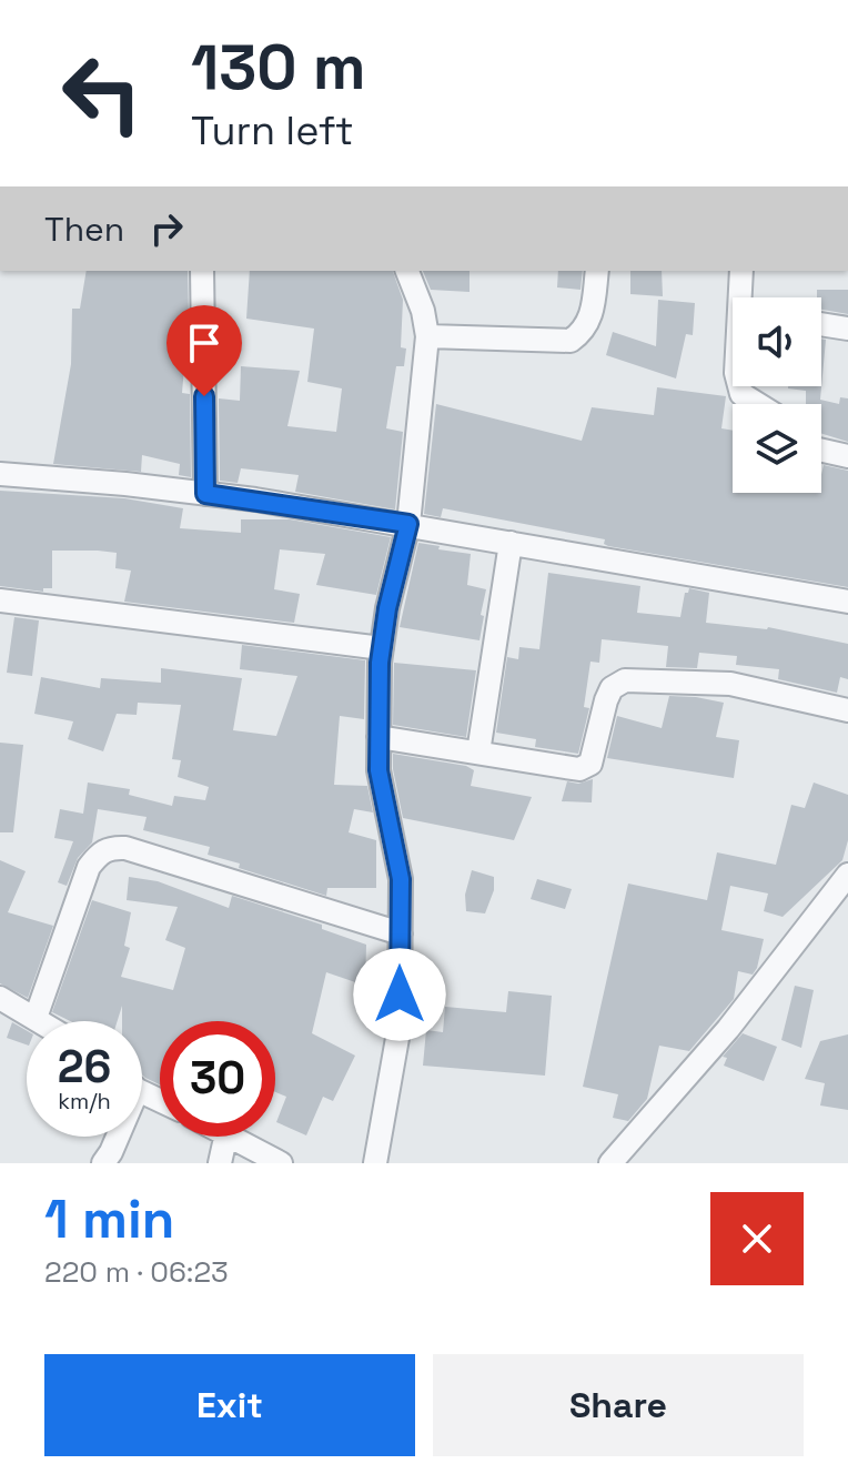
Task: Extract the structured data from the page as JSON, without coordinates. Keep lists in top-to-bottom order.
{
  "page": {
    "turn": ["130 m", "Turn left"],
    "then": "Then",
    "speed": "26 km/h",
    "limit": "30",
    "heading": ["1 min", "220 m · 06:23"],
    "buttons": ["Exit", "Share"]
  }
}
